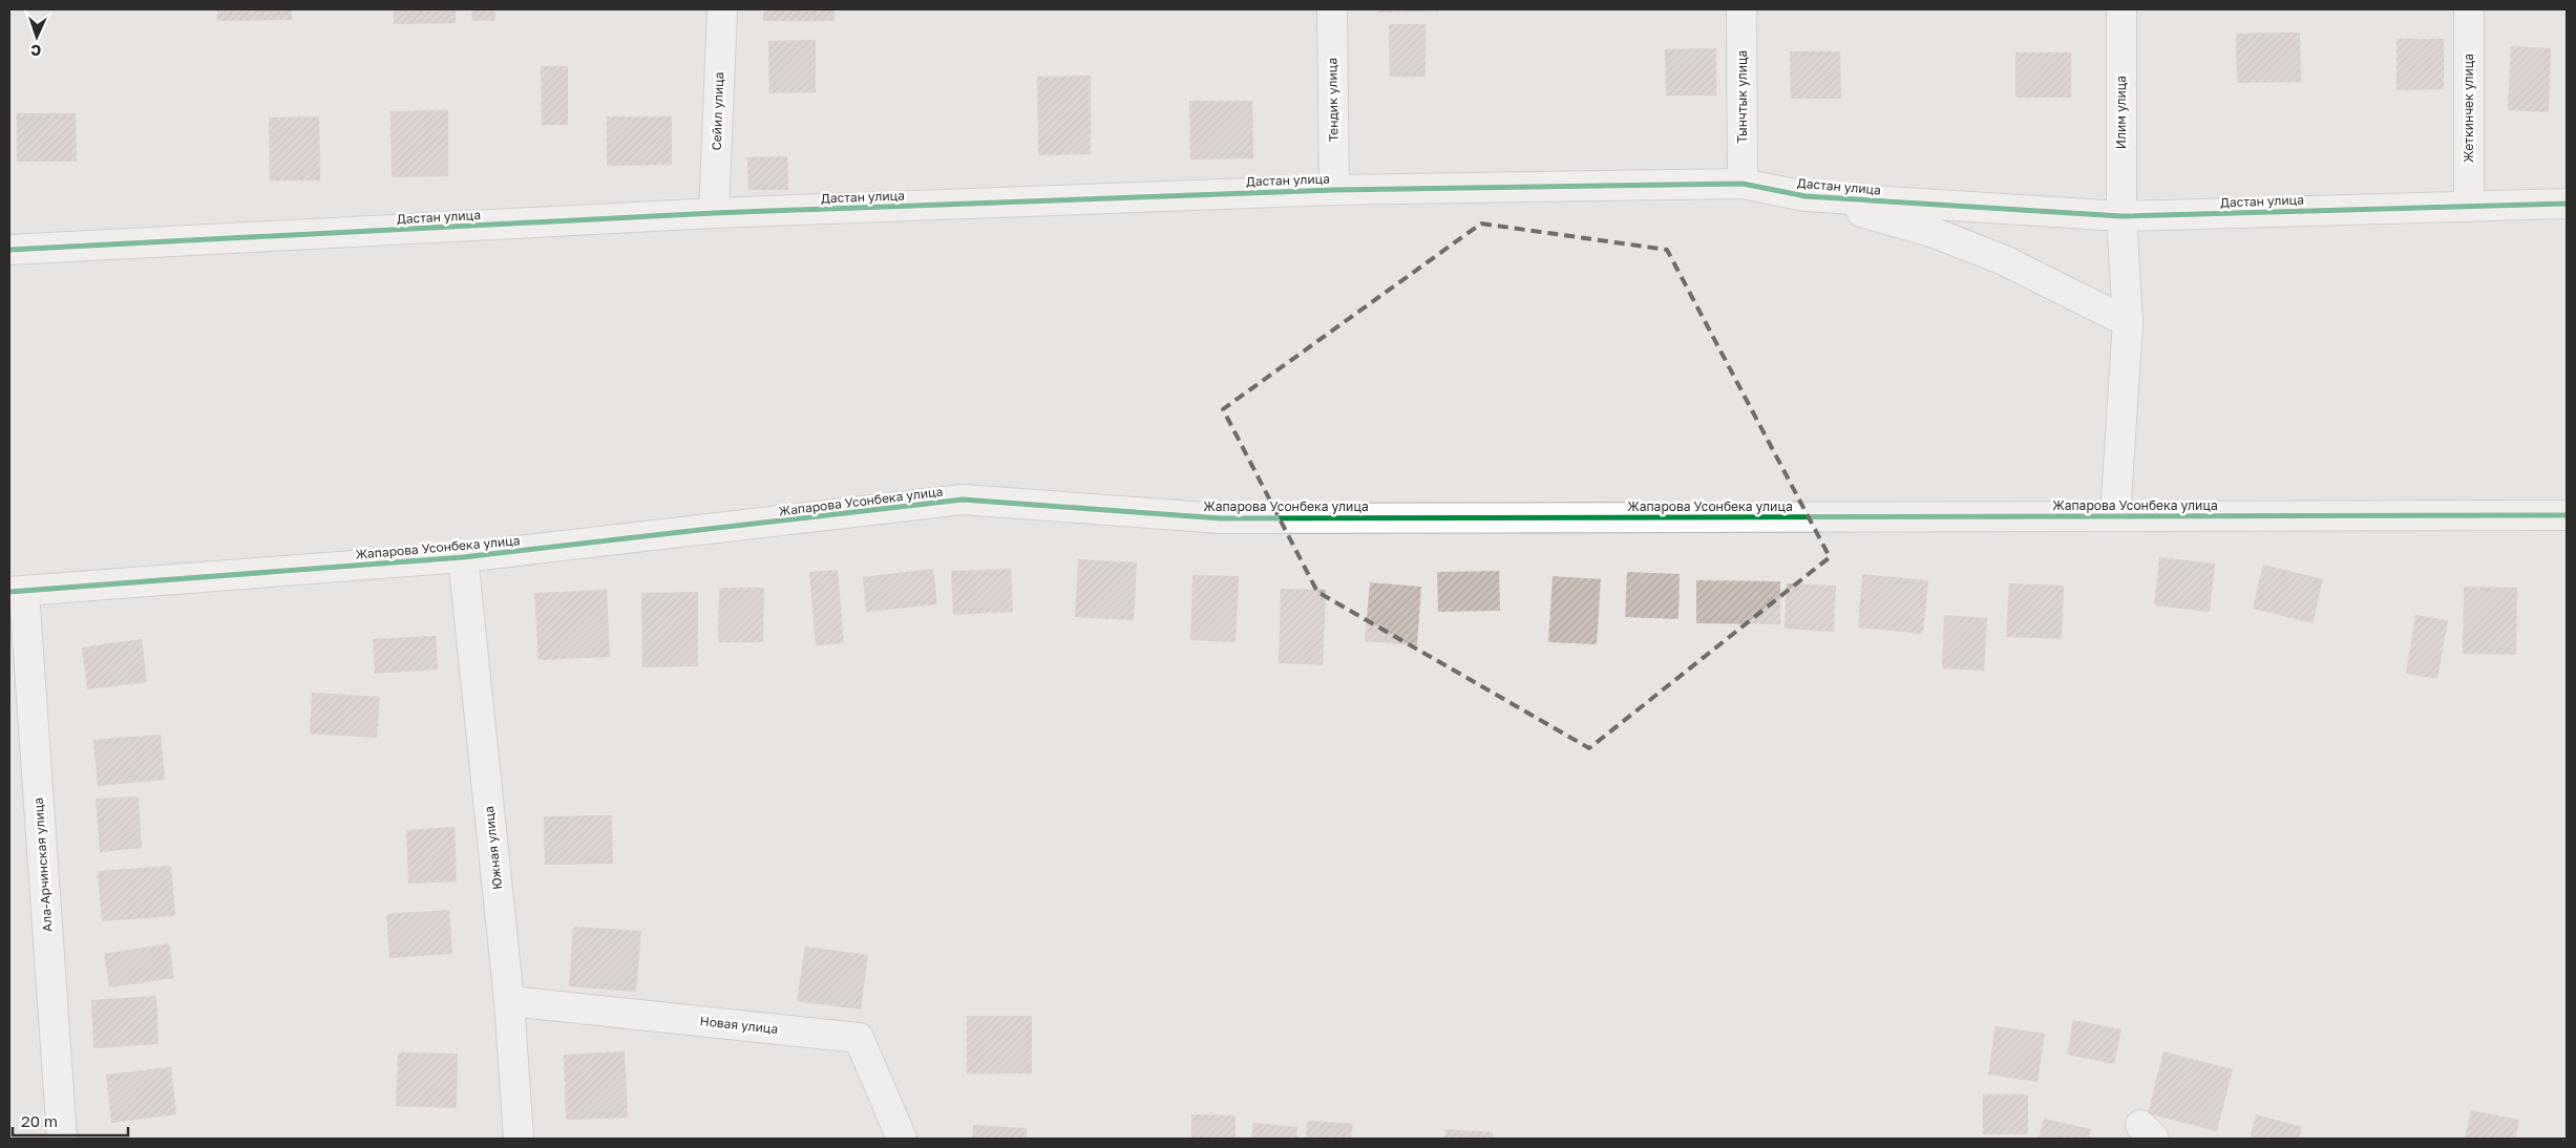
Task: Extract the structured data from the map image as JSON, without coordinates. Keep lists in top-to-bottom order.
{
  "streets": {
    "street": [
      "Тынчтык улица",
      "Тендик улица",
      "Жеткинчек улица",
      "Сейил улица",
      "Илим улица",
      "Дастан улица",
      "Жапарова Усонбека улица",
      "Южная улица",
      "Ала-Арчинская улица",
      "Новая улица"
    ]
  },
  "crossings": [
    ["Тынчтык улица", "Дастан улица"],
    ["Тендик улица", "Дастан улица"],
    ["Жеткинчек улица", "Дастан улица"],
    ["Сейил улица", "Дастан улица"],
    ["Илим улица", "Дастан улица"],
    ["Илим улица", "Жапарова Усонбека улица"],
    ["Жапарова Усонбека улица", "Южная улица"],
    ["Жапарова Усонбека улица", "Ала-Арчинская улица"],
    ["Южная улица", "Новая улица"]
  ],
  "scale_bar": "20 m",
  "north": "bottom"
}
